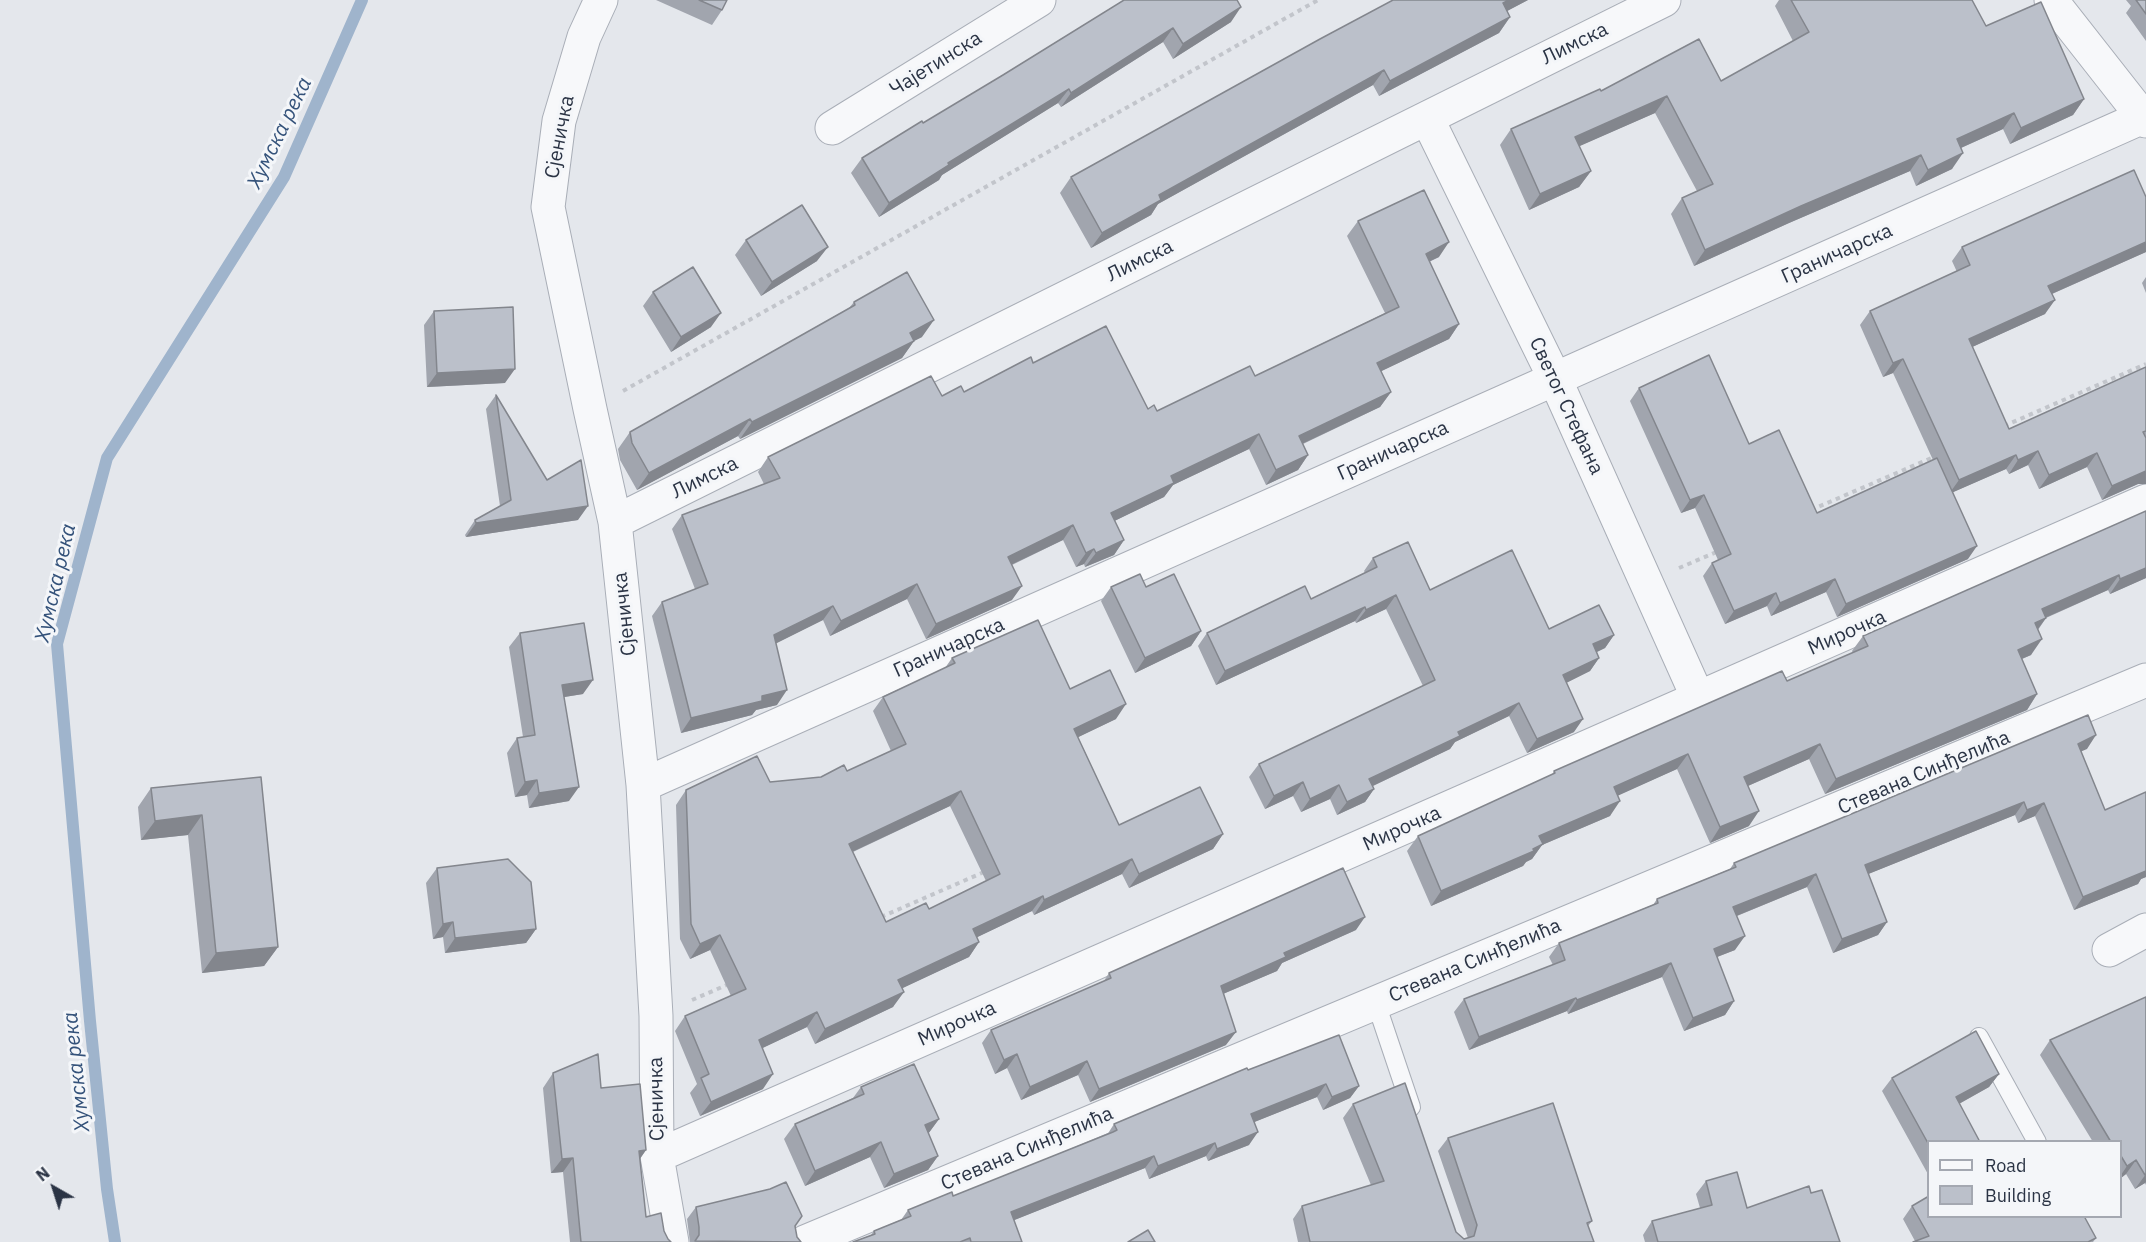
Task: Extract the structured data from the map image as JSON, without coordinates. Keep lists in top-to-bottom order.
{
  "streets": {
    "street": [
      "Лимска",
      "Чајетинска",
      "Сјеничка",
      "Граничарска",
      "Светог Стефана",
      "Мирочка",
      "Стевана Синђелића"
    ]
  },
  "crossings": [
    ["Лимска", "Сјеничка"],
    ["Лимска", "Светог Стефана"],
    ["Сјеничка", "Граничарска"],
    ["Сјеничка", "Мирочка"],
    ["Граничарска", "Светог Стефана"],
    ["Светог Стефана", "Мирочка"]
  ],
  "water": ["Хумска река"],
  "legend": ["Road", "Building"],
  "north": "top left"
}
